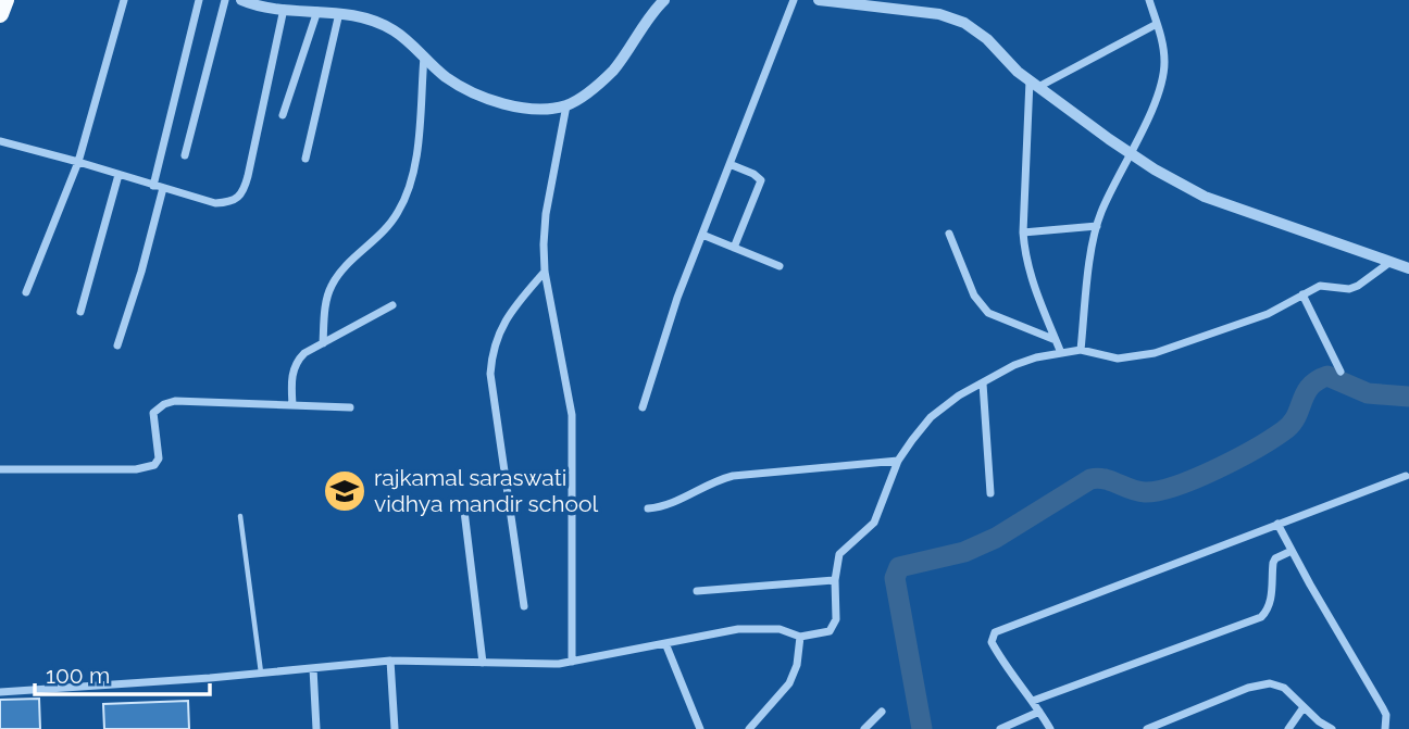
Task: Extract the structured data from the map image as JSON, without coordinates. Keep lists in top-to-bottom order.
{
  "places": {
    "school or university": ["rajkamal saraswati vidhya mandir school"]
  },
  "scale_bar": "100 m"
}
